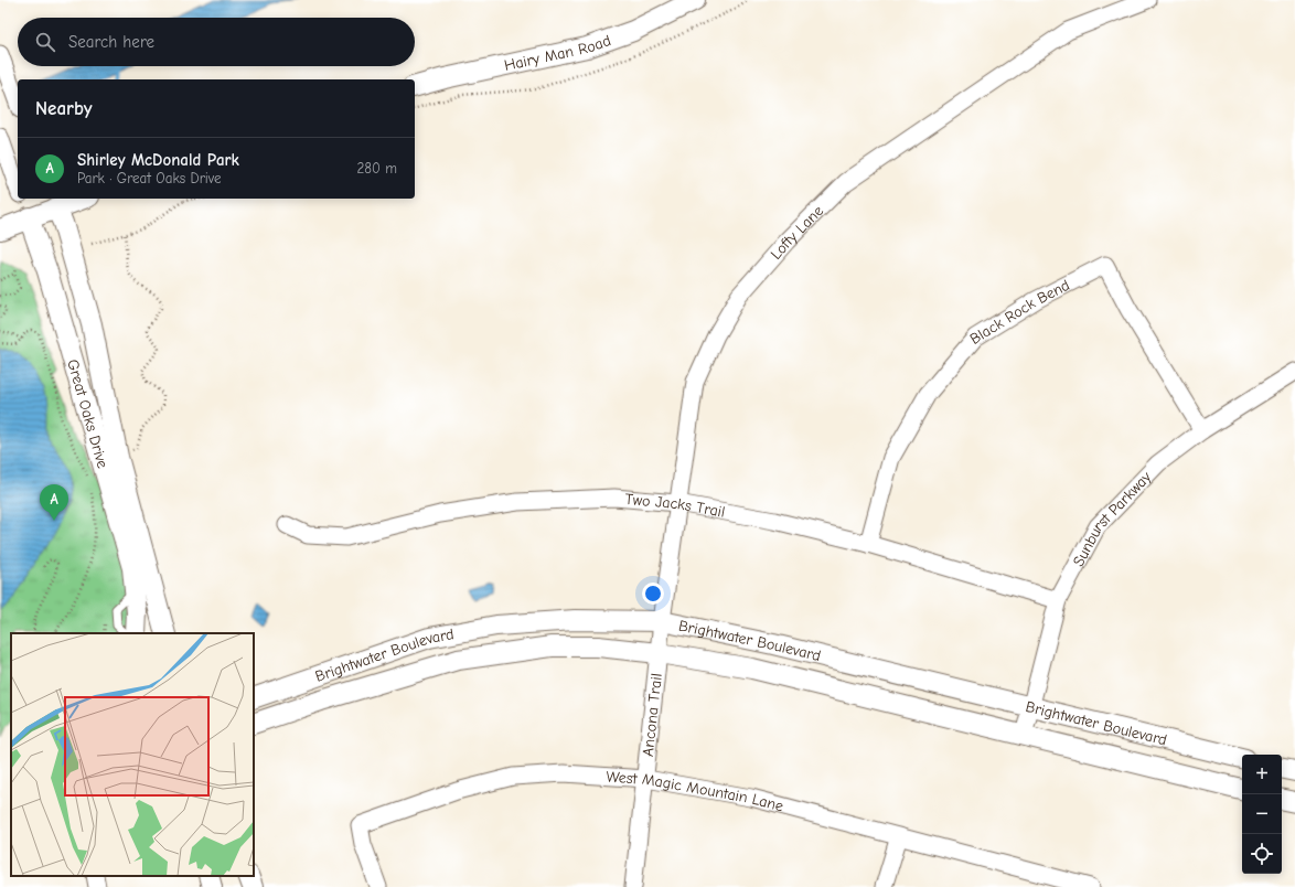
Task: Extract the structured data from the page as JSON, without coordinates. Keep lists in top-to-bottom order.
{
  "streets": {
    "street": [
      "Hairy Man Road",
      "Lofty Lane",
      "Black Rock Bend",
      "Great Oaks Drive",
      "Two Jacks Trail",
      "Sunburst Parkway",
      "Brightwater Boulevard",
      "Ancona Trail",
      "West Magic Mountain Lane"
    ]
  },
  "crossings": [
    ["Lofty Lane", "Two Jacks Trail"],
    ["Lofty Lane", "Brightwater Boulevard"],
    ["Lofty Lane", "Ancona Trail"],
    ["Black Rock Bend", "Two Jacks Trail"],
    ["Black Rock Bend", "Sunburst Parkway"],
    ["Two Jacks Trail", "Sunburst Parkway"],
    ["Sunburst Parkway", "Brightwater Boulevard"],
    ["Brightwater Boulevard", "Ancona Trail"],
    ["Ancona Trail", "West Magic Mountain Lane"]
  ],
  "page": {
    "search": "Search here",
    "heading": "Nearby",
    "list": [
      {
        "mark": "A",
        "name": "Shirley McDonald Park",
        "note": "Park · Great Oaks Drive",
        "value": "280 m"
      }
    ],
    "pins": "A",
    "map_buttons": ["+", "−"]
  }
}
